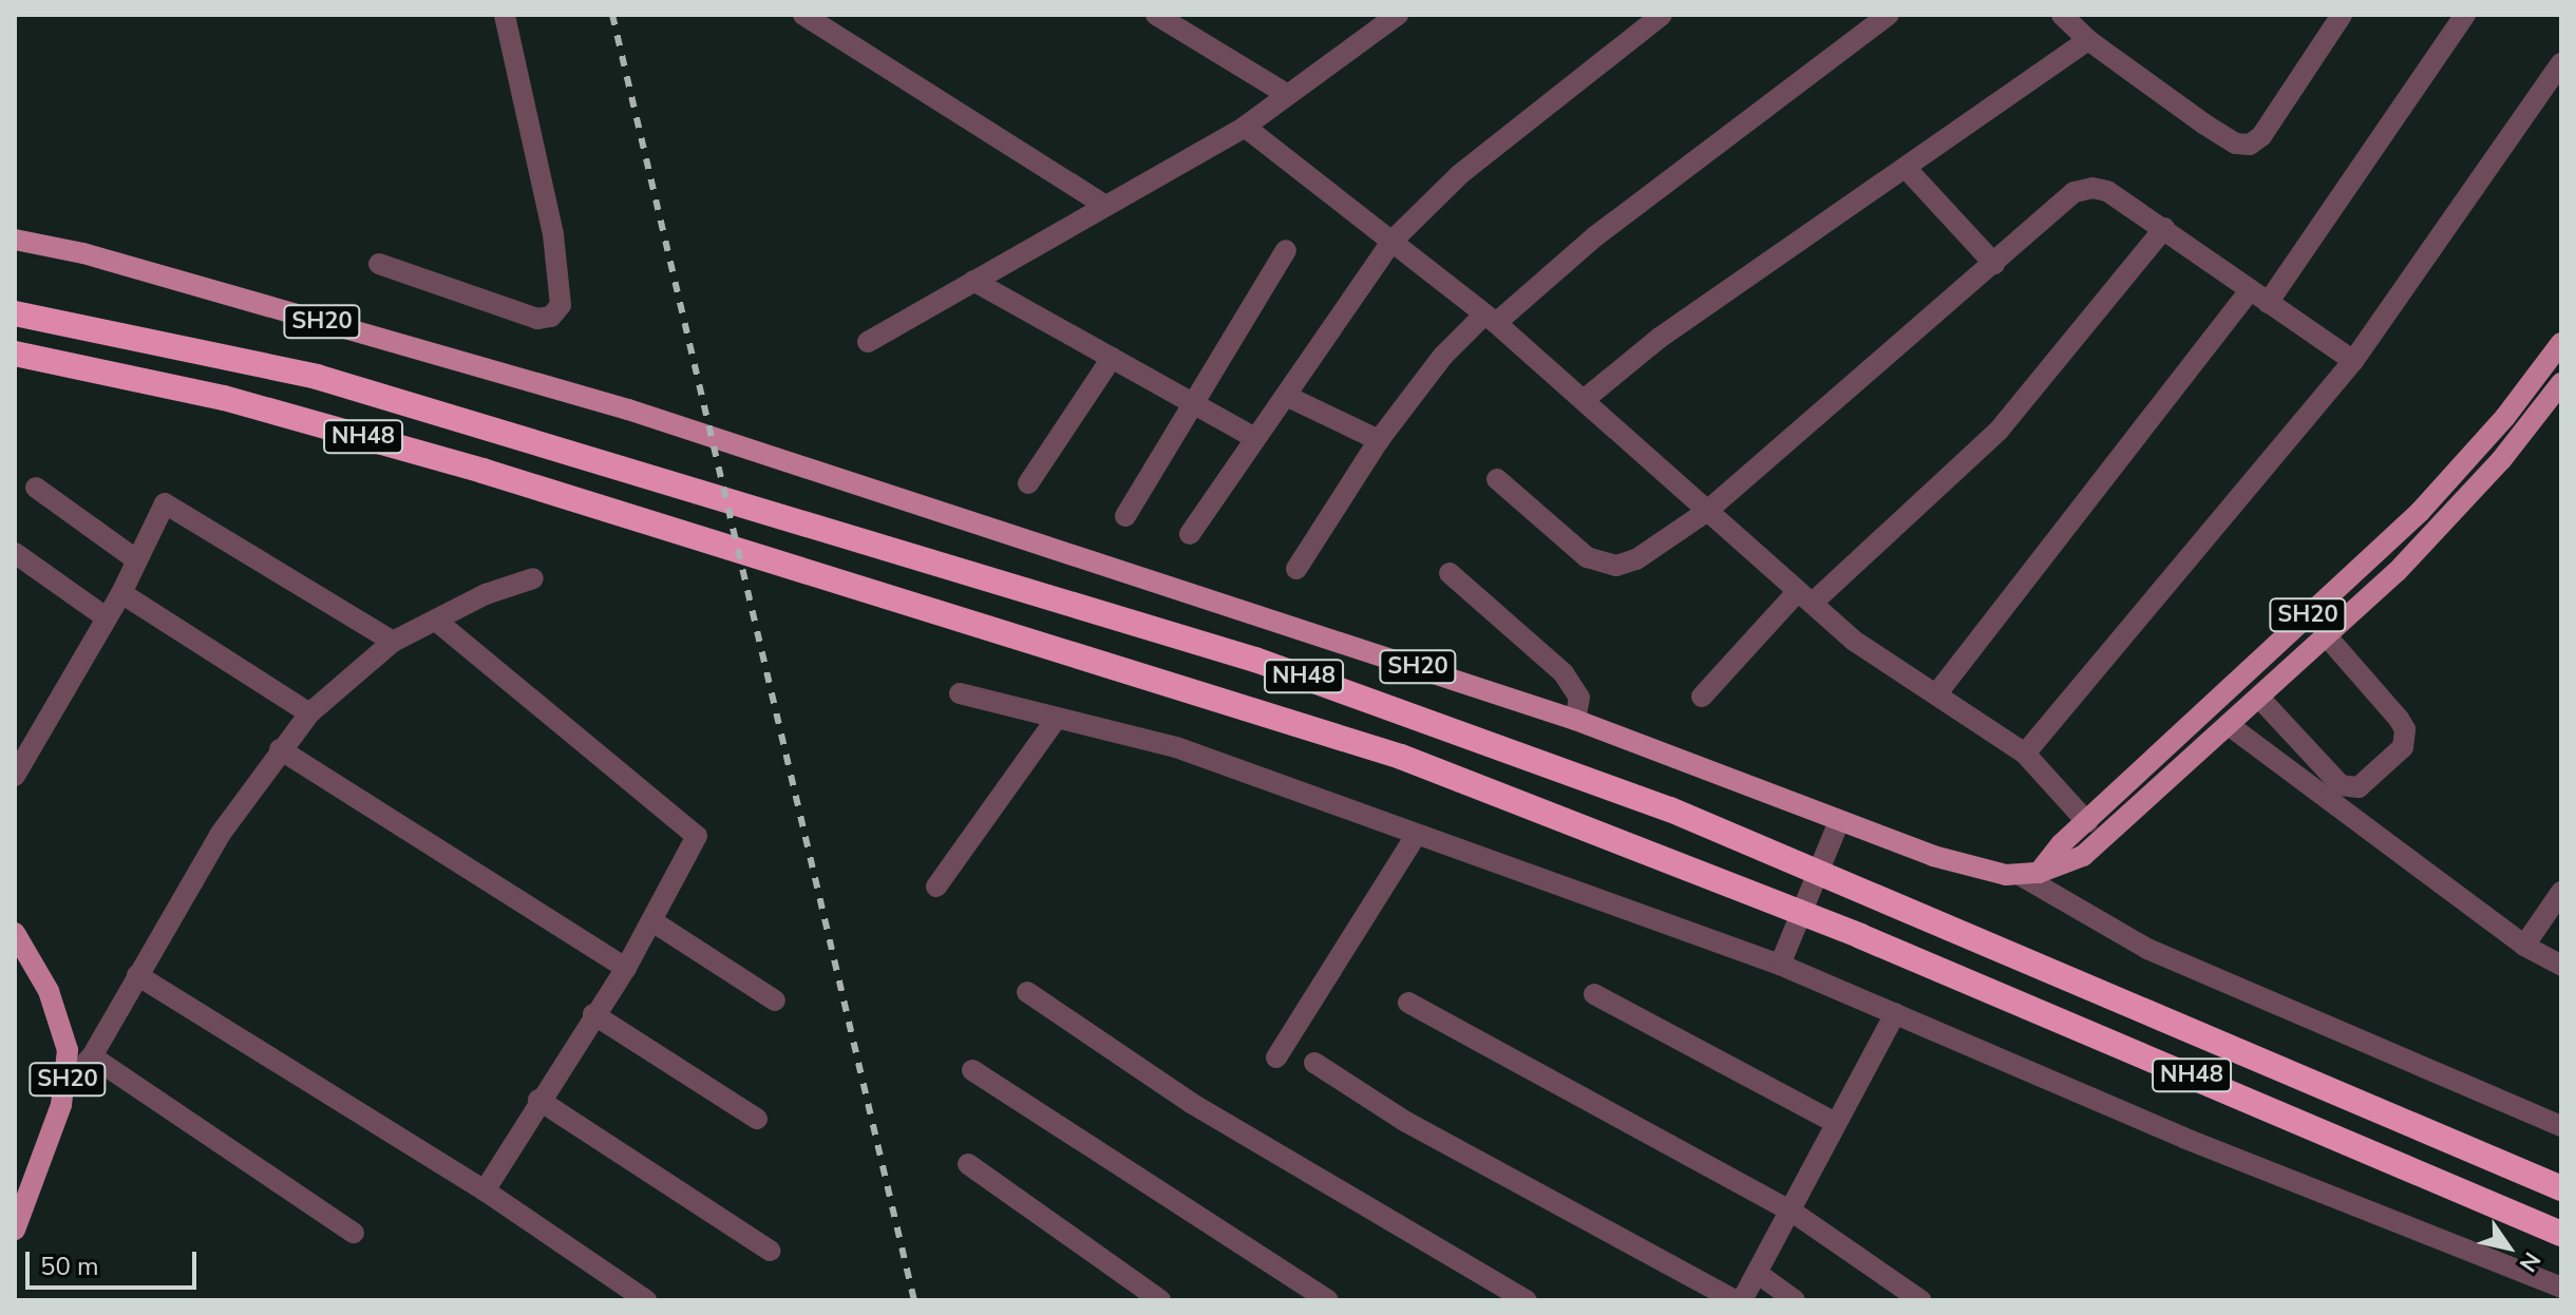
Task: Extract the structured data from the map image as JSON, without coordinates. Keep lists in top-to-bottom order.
{
  "streets": {
    "highway": ["NH48"],
    "main road": ["SH20"]
  },
  "scale_bar": "50 m",
  "north": "bottom right"
}
